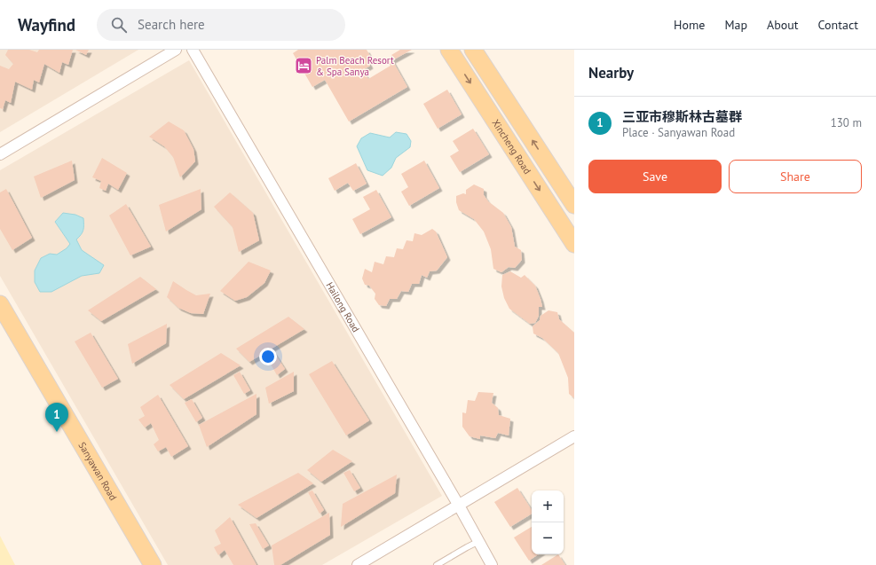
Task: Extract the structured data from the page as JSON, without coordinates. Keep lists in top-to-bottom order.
{
  "streets": {
    "main road": ["Xincheng Road", "Sanyawan Road"],
    "street": ["Hailong Road"]
  },
  "places": {
    "hotel": ["Palm Beach Resort & Spa Sanya"]
  },
  "page": {
    "header": "Wayfind",
    "search": "Search here",
    "nav": [
      "Home",
      "Map",
      "About",
      "Contact"
    ],
    "heading": "Nearby",
    "list": [
      {
        "mark": "1",
        "name": "三亚市穆斯林古墓群",
        "note": "Place · Sanyawan Road",
        "value": "130 m"
      }
    ],
    "buttons": ["Save", "Share"],
    "pins": "1",
    "map_buttons": ["+", "−"]
  }
}
